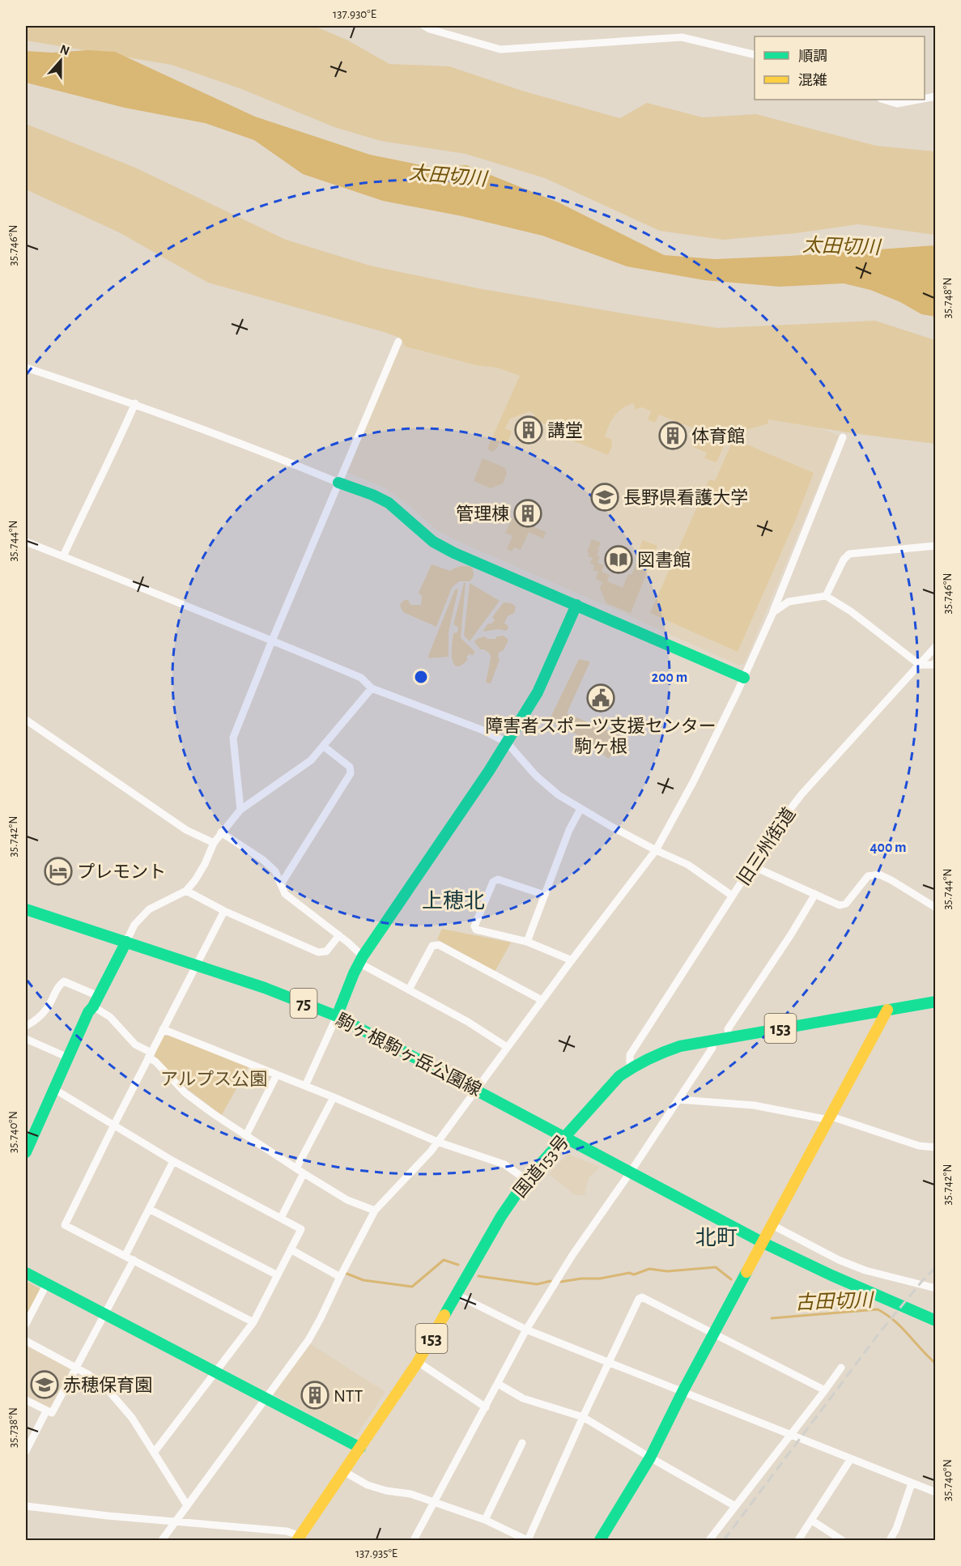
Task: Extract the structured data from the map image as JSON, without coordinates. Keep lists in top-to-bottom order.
{
  "streets": {
    "main road": [
      "75",
      "153",
      "駒ヶ根駒ヶ岳公園線",
      "国道153号"
    ],
    "street": ["旧三州街道"]
  },
  "crossings": [
    ["旧三州街道", "国道153号"],
    ["駒ヶ根駒ヶ岳公園線", "国道153号"]
  ],
  "districts": ["上穂北", "北町"],
  "water": ["太田切川", "古田切川"],
  "parks": ["アルプス公園"],
  "places": {
    "building": [
      "講堂",
      "体育館",
      "管理棟",
      "NTT"
    ],
    "school or university": ["長野県看護大学", "赤穂保育園"],
    "library": ["図書館"],
    "public building": ["障害者スポーツ支援センター 駒ヶ根"],
    "hotel": ["プレモント"]
  },
  "legend": ["順調", "混雑"],
  "north": "top",
  "coordinates": [
    "137.930°E",
    "35.746°N",
    "35.748°N",
    "35.744°N",
    "35.742°N",
    "35.740°N",
    "35.738°N",
    "137.935°E"
  ],
  "rings": ["200 m", "400 m"]
}
